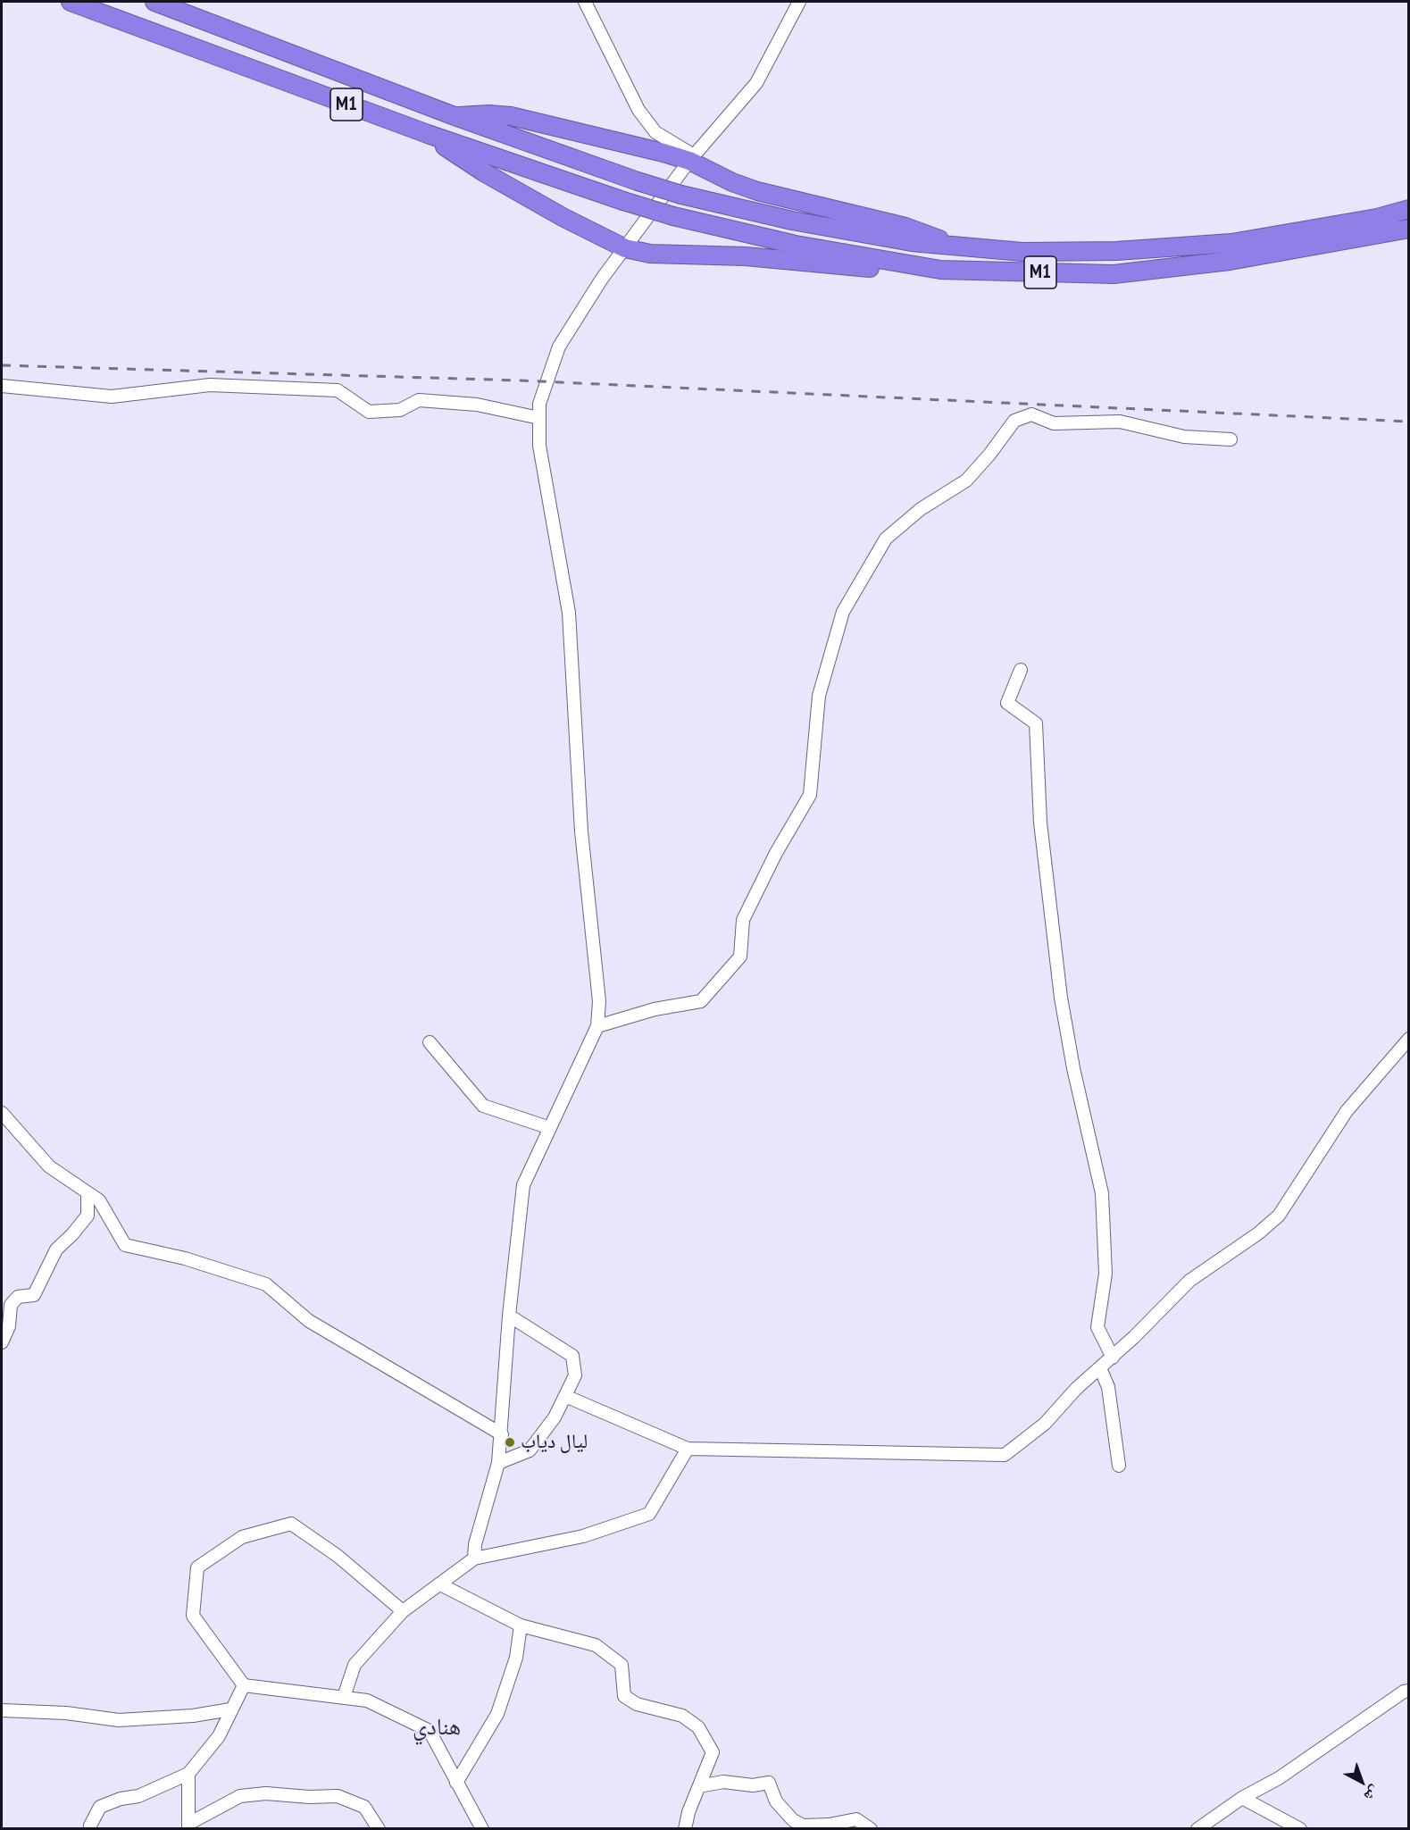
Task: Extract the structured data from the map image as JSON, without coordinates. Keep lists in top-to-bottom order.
{
  "streets": {
    "highway": ["M1"]
  },
  "districts": ["هنادي"],
  "places": ["ليال دياب"],
  "north": "bottom right"
}
